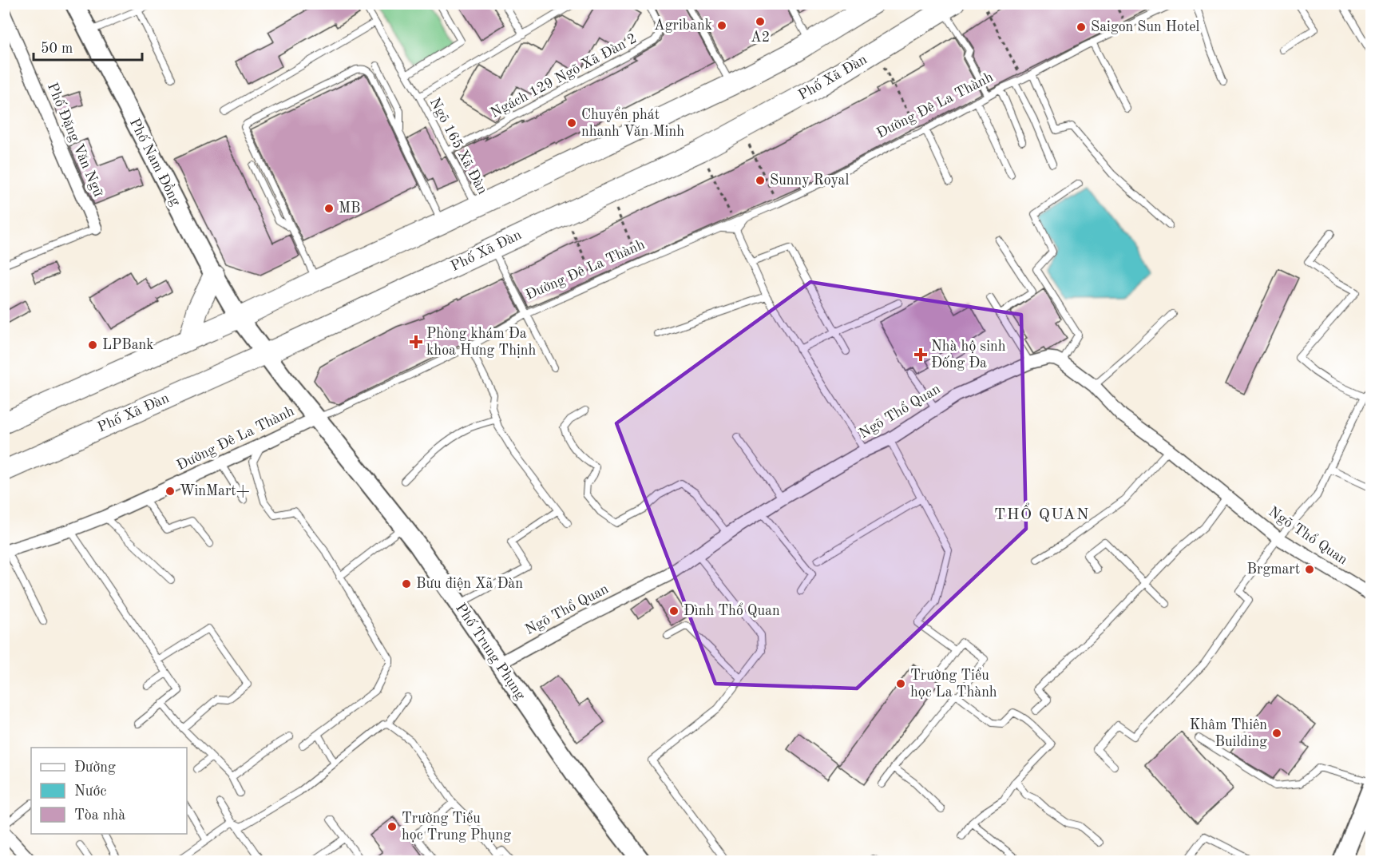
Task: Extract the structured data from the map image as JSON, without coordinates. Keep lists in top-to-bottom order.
{
  "streets": {
    "main road": ["Phố Xã Đàn"],
    "street": [
      "Đường Đê La Thành",
      "Phố Đặng Văn Ngữ",
      "Phố Nam Đồng",
      "Ngõ Thổ Quan",
      "Phố Trung Phụng"
    ],
    "lane": ["Ngách 129 Ngõ Xã Đàn 2", "Ngõ 165 Xã Đàn"]
  },
  "crossings": [
    ["Ngách 129 Ngõ Xã Đàn 2", "Ngõ 165 Xã Đàn"],
    ["Phố Xã Đàn", "Phố Nam Đồng"],
    ["Phố Xã Đàn", "Phố Trung Phụng"],
    ["Đường Đê La Thành", "Phố Trung Phụng"],
    ["Phố Nam Đồng", "Phố Trung Phụng"],
    ["Ngõ Thổ Quan", "Phố Trung Phụng"]
  ],
  "districts": ["THỔ QUAN"],
  "places": {
    "other": [
      "A2",
      "Agribank",
      "Saigon Sun Hotel",
      "Chuyển phát nhanh Văn Minh",
      "Sunny Royal",
      "MB",
      "LPBank",
      "WinMart+",
      "Brgmart",
      "Bưu điện Xã Đàn",
      "Đình Thổ Quan",
      "Trường Tiểu học La Thành",
      "Khâm Thiên Building",
      "Trường Tiểu học Trung Phụng"
    ],
    "health": ["Phòng khám Đa khoa Hưng Thịnh", "Nhà hộ sinh Đống Đa"]
  },
  "legend": ["Đường", "Nước", "Tòa nhà"],
  "scale_bar": "50 m"
}
